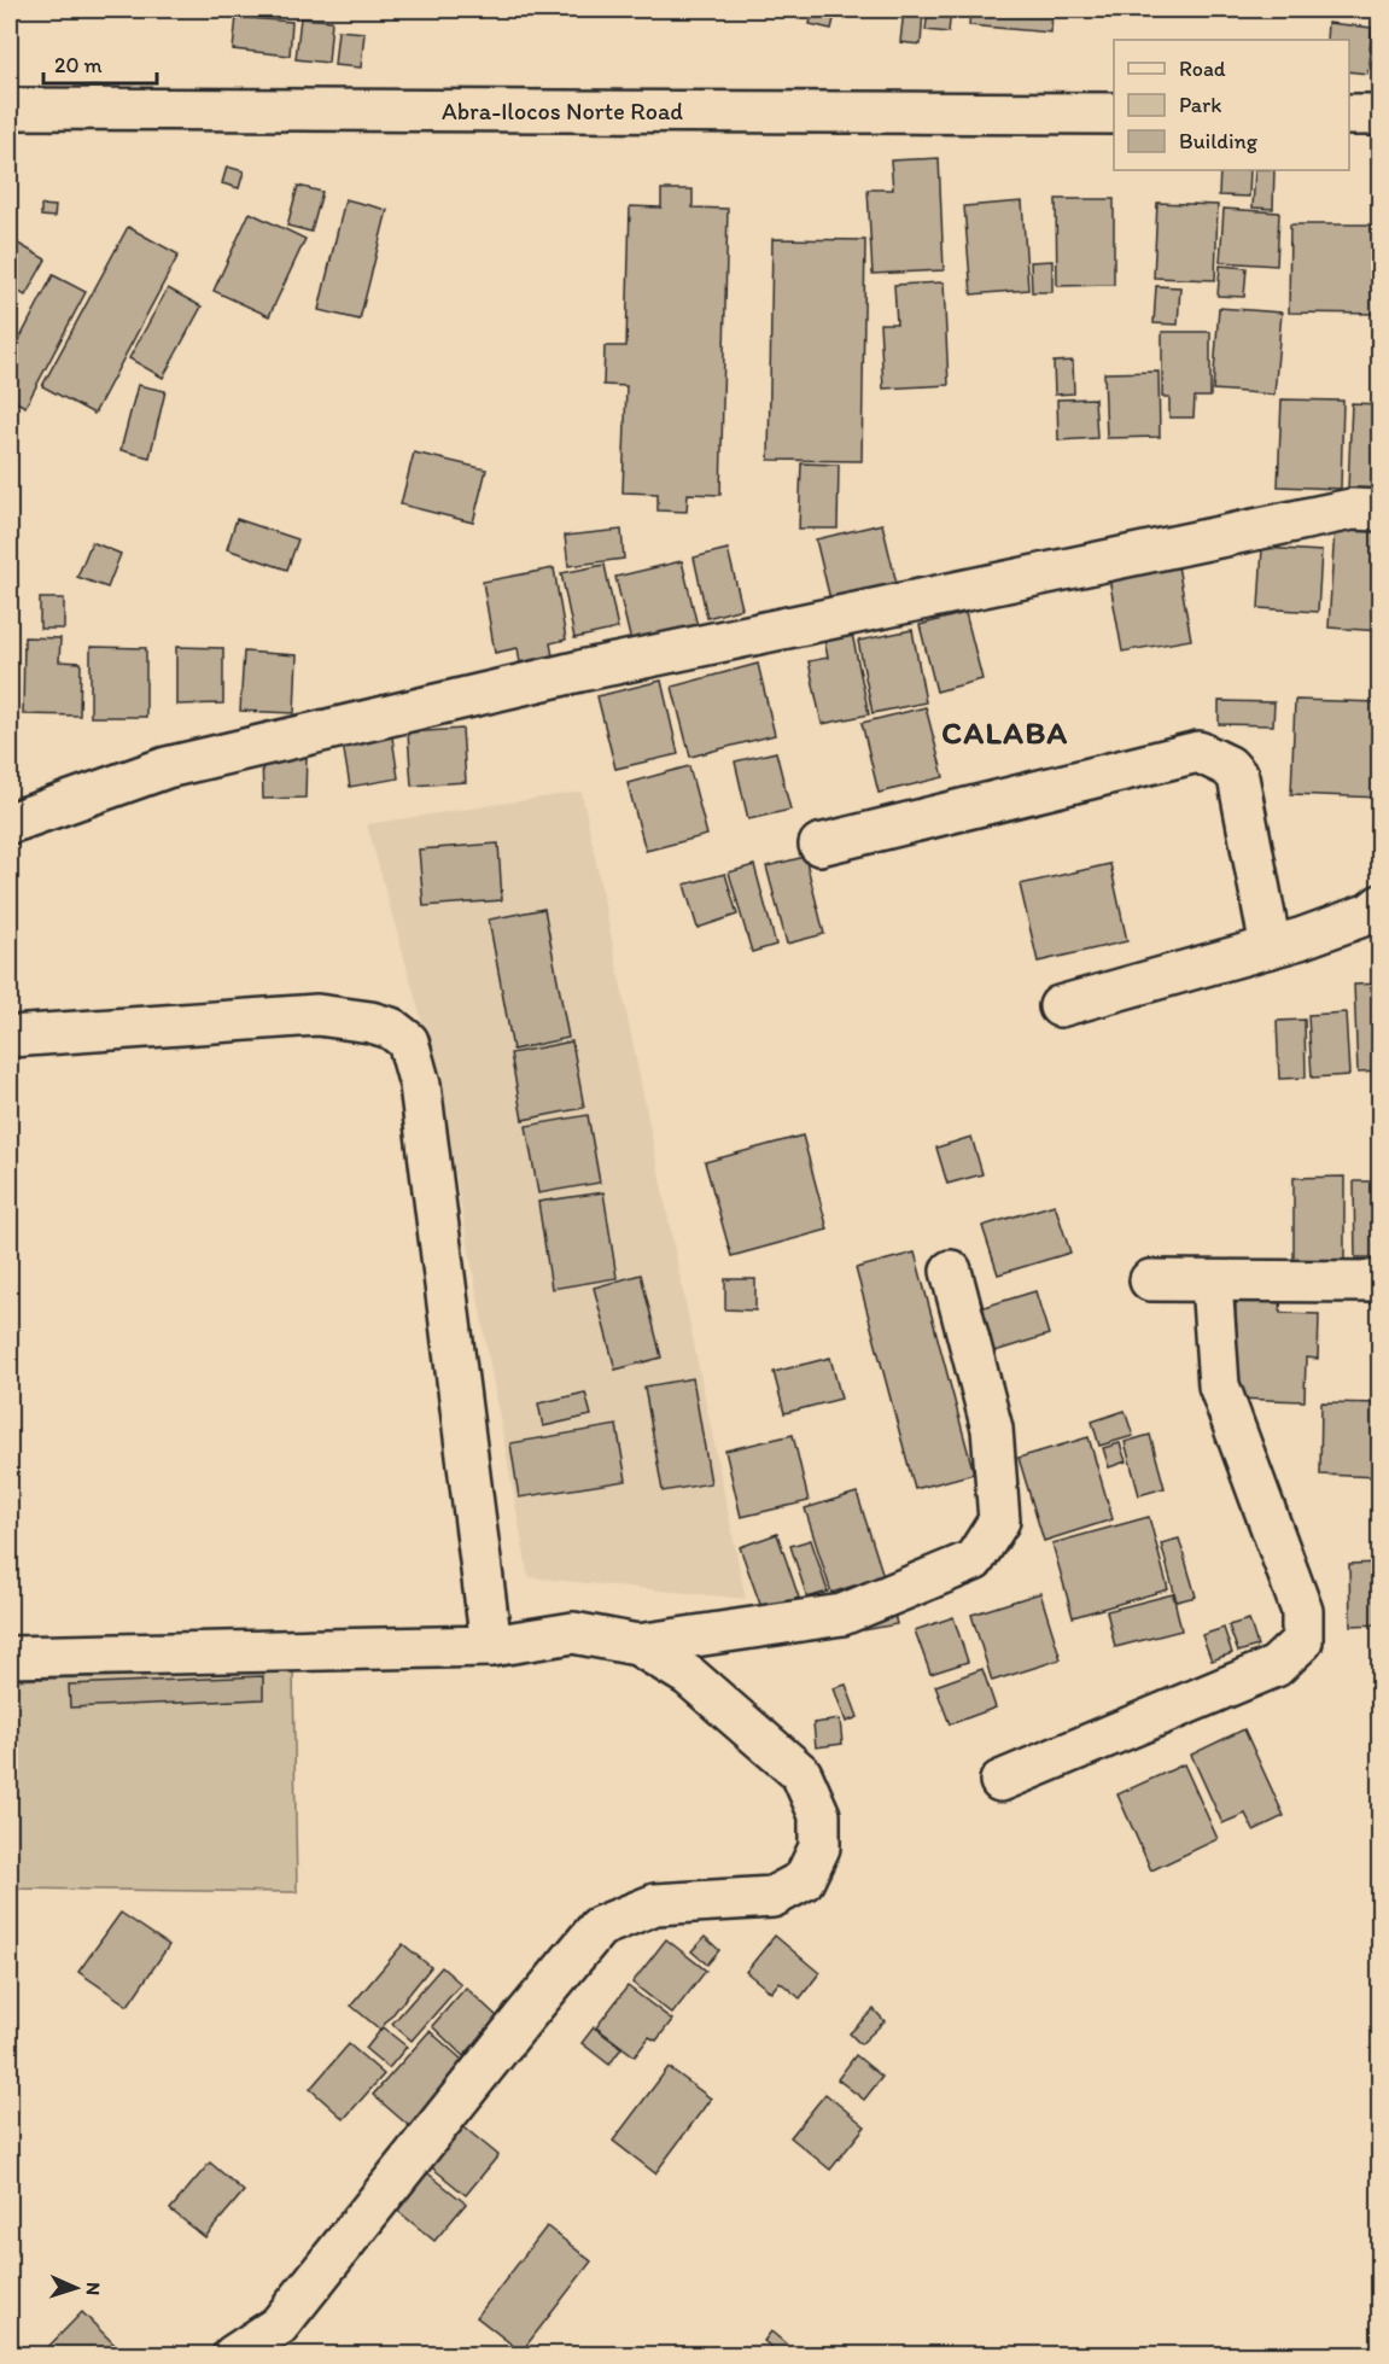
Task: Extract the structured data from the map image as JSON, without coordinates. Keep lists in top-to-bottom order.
{
  "streets": {
    "street": ["Abra-Ilocos Norte Road"]
  },
  "districts": ["CALABA"],
  "legend": ["Road", "Park", "Building"],
  "scale_bar": "20 m",
  "north": "right"
}
